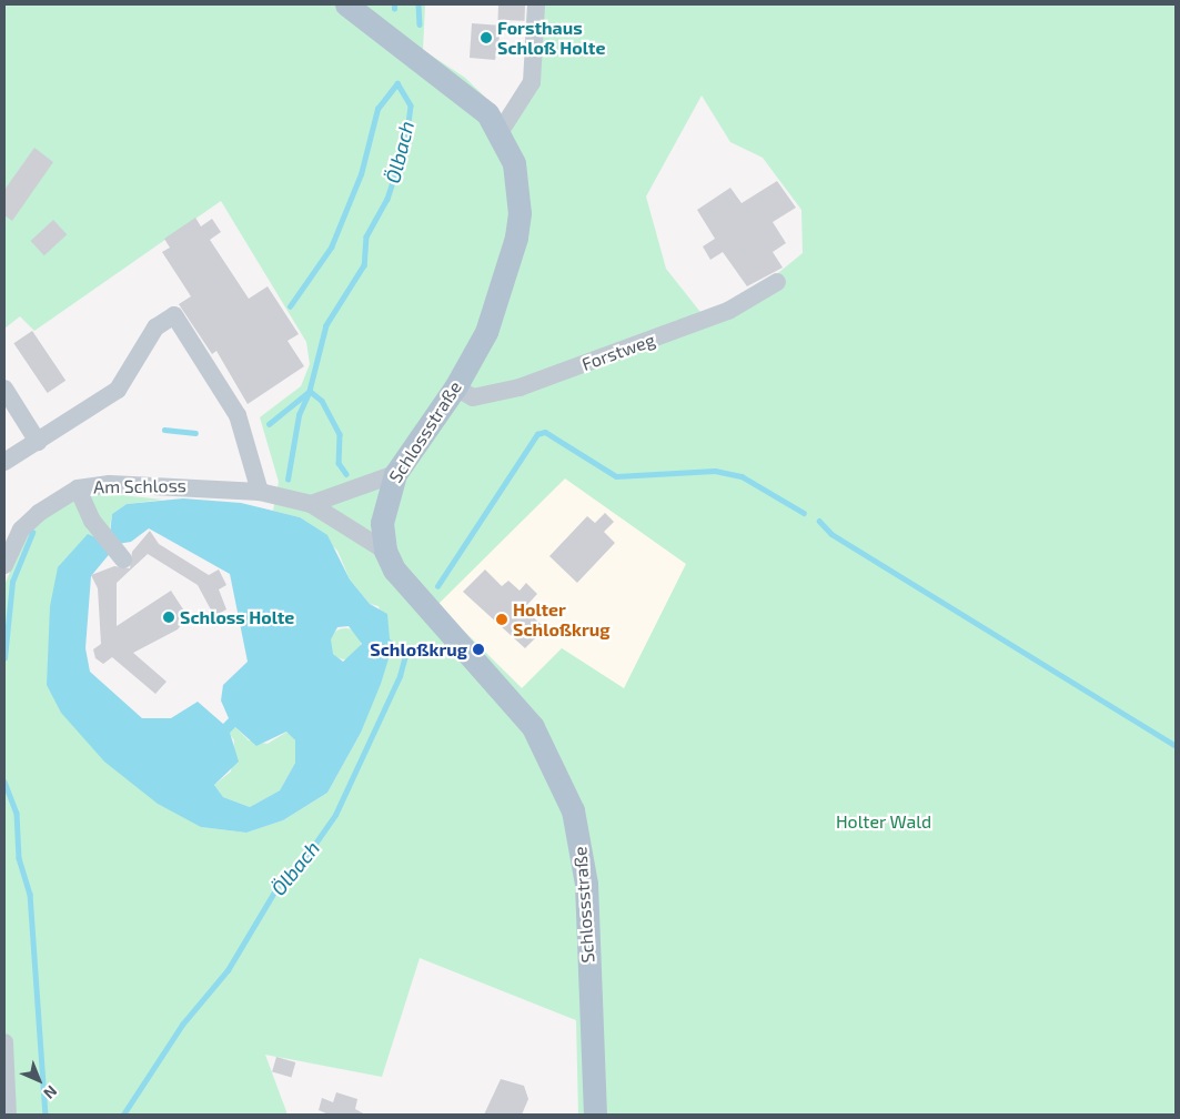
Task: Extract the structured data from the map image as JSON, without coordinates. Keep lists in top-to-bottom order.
{
  "streets": {
    "main road": ["Schlossstraße"],
    "street": ["Forstweg", "Am Schloss"]
  },
  "crossings": [
    ["Forstweg", "Schlossstraße"],
    ["Schlossstraße", "Am Schloss"]
  ],
  "water": ["Ölbach"],
  "parks": ["Holter Wald"],
  "places": [
    "Forsthaus Schloß Holte",
    "Schloss Holte",
    "Holter Schloßkrug",
    "Schloßkrug"
  ],
  "north": "bottom right"
}
